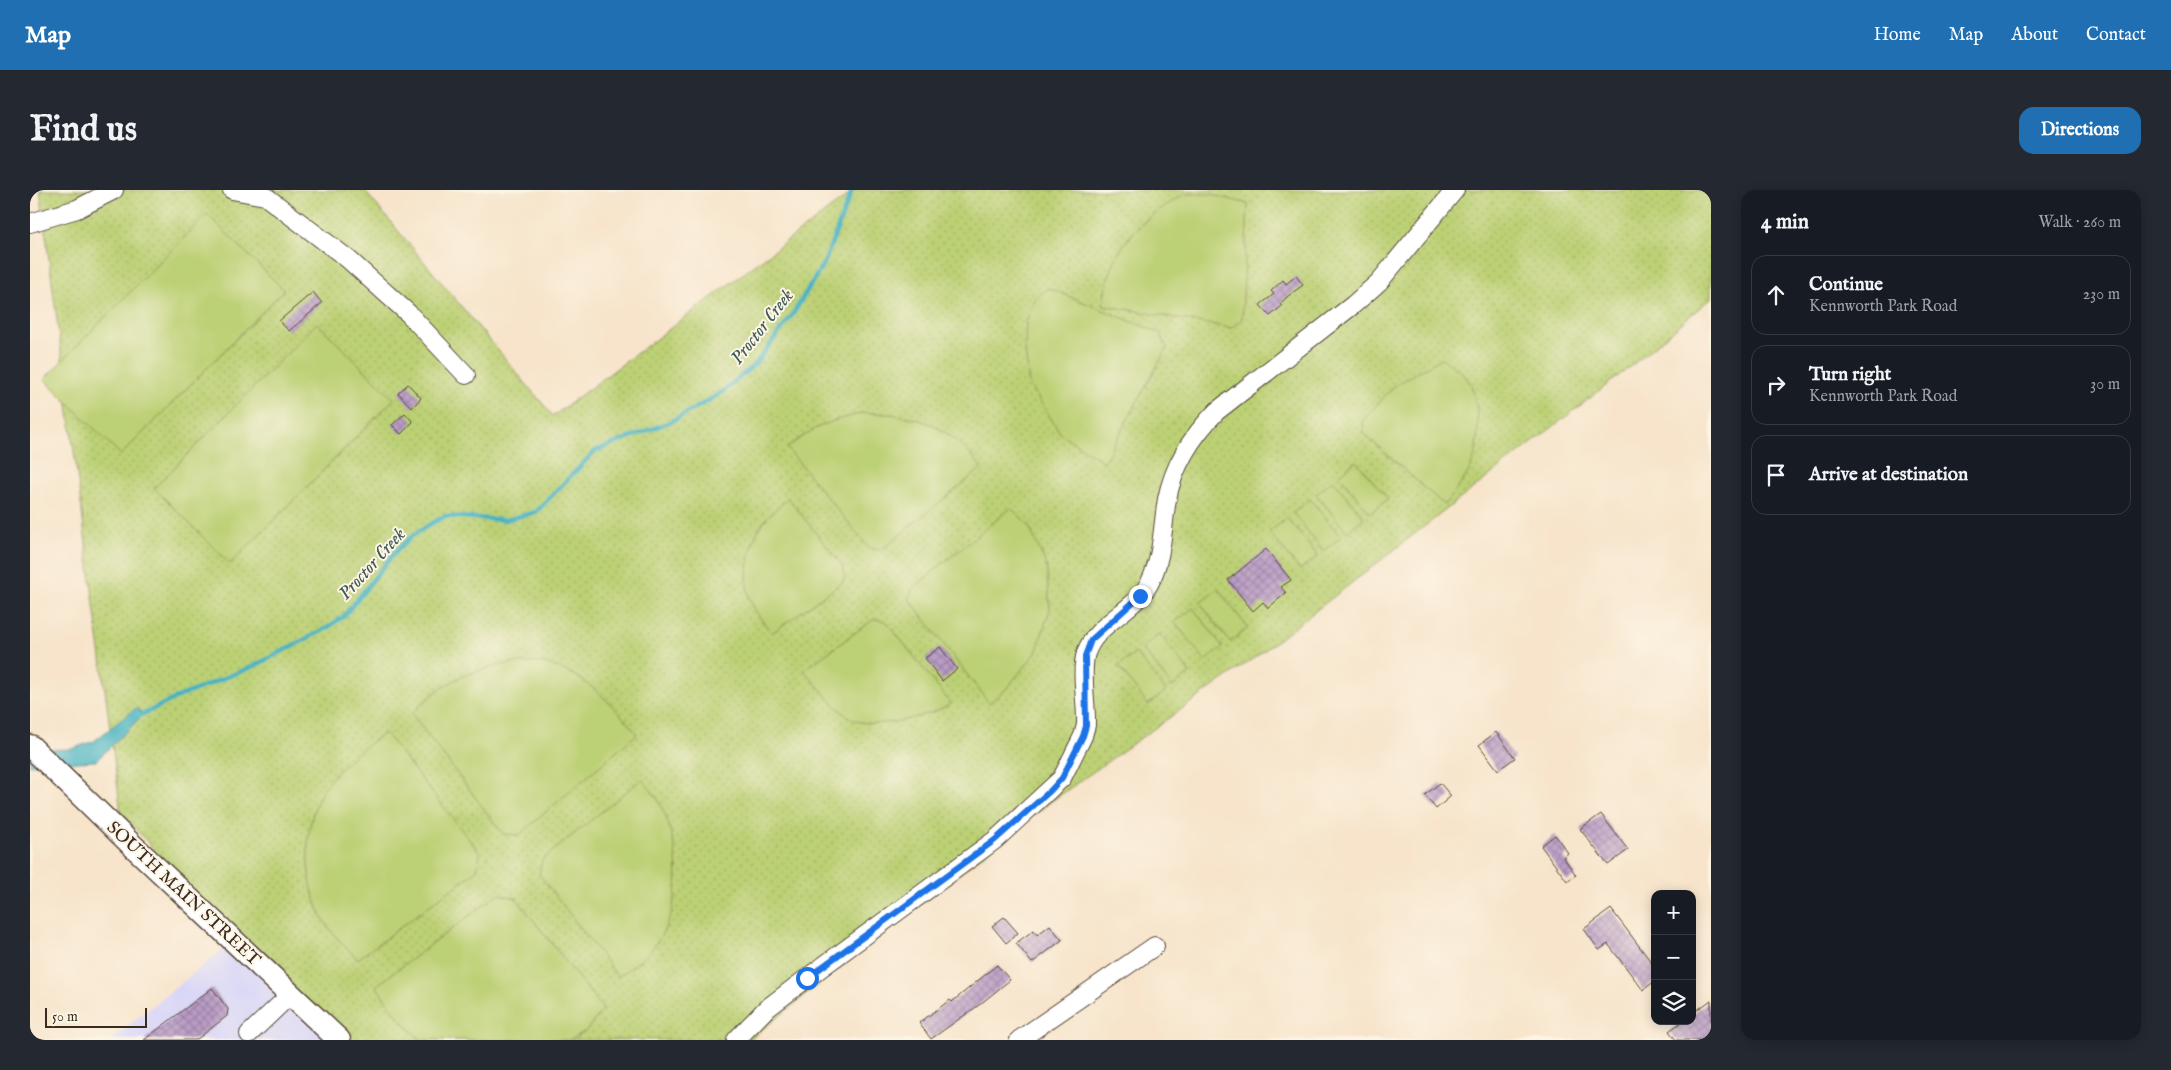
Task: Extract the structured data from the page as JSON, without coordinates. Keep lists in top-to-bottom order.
{
  "streets": {
    "main road": ["SOUTH MAIN STREET"]
  },
  "water": ["Proctor Creek"],
  "scale_bar": "50 m",
  "page": {
    "header": "Map",
    "nav": [
      "Home",
      "Map",
      "About",
      "Contact"
    ],
    "buttons": "Directions",
    "title": "Find us",
    "heading": ["4 min", "Walk · 260 m"],
    "list": [
      ["Continue", "Kennworth Park Road", "230 m"],
      ["Turn right", "Kennworth Park Road", "30 m"],
      "Arrive at destination"
    ],
    "map_buttons": ["+", "−"],
    "scale": "50 m"
  }
}
